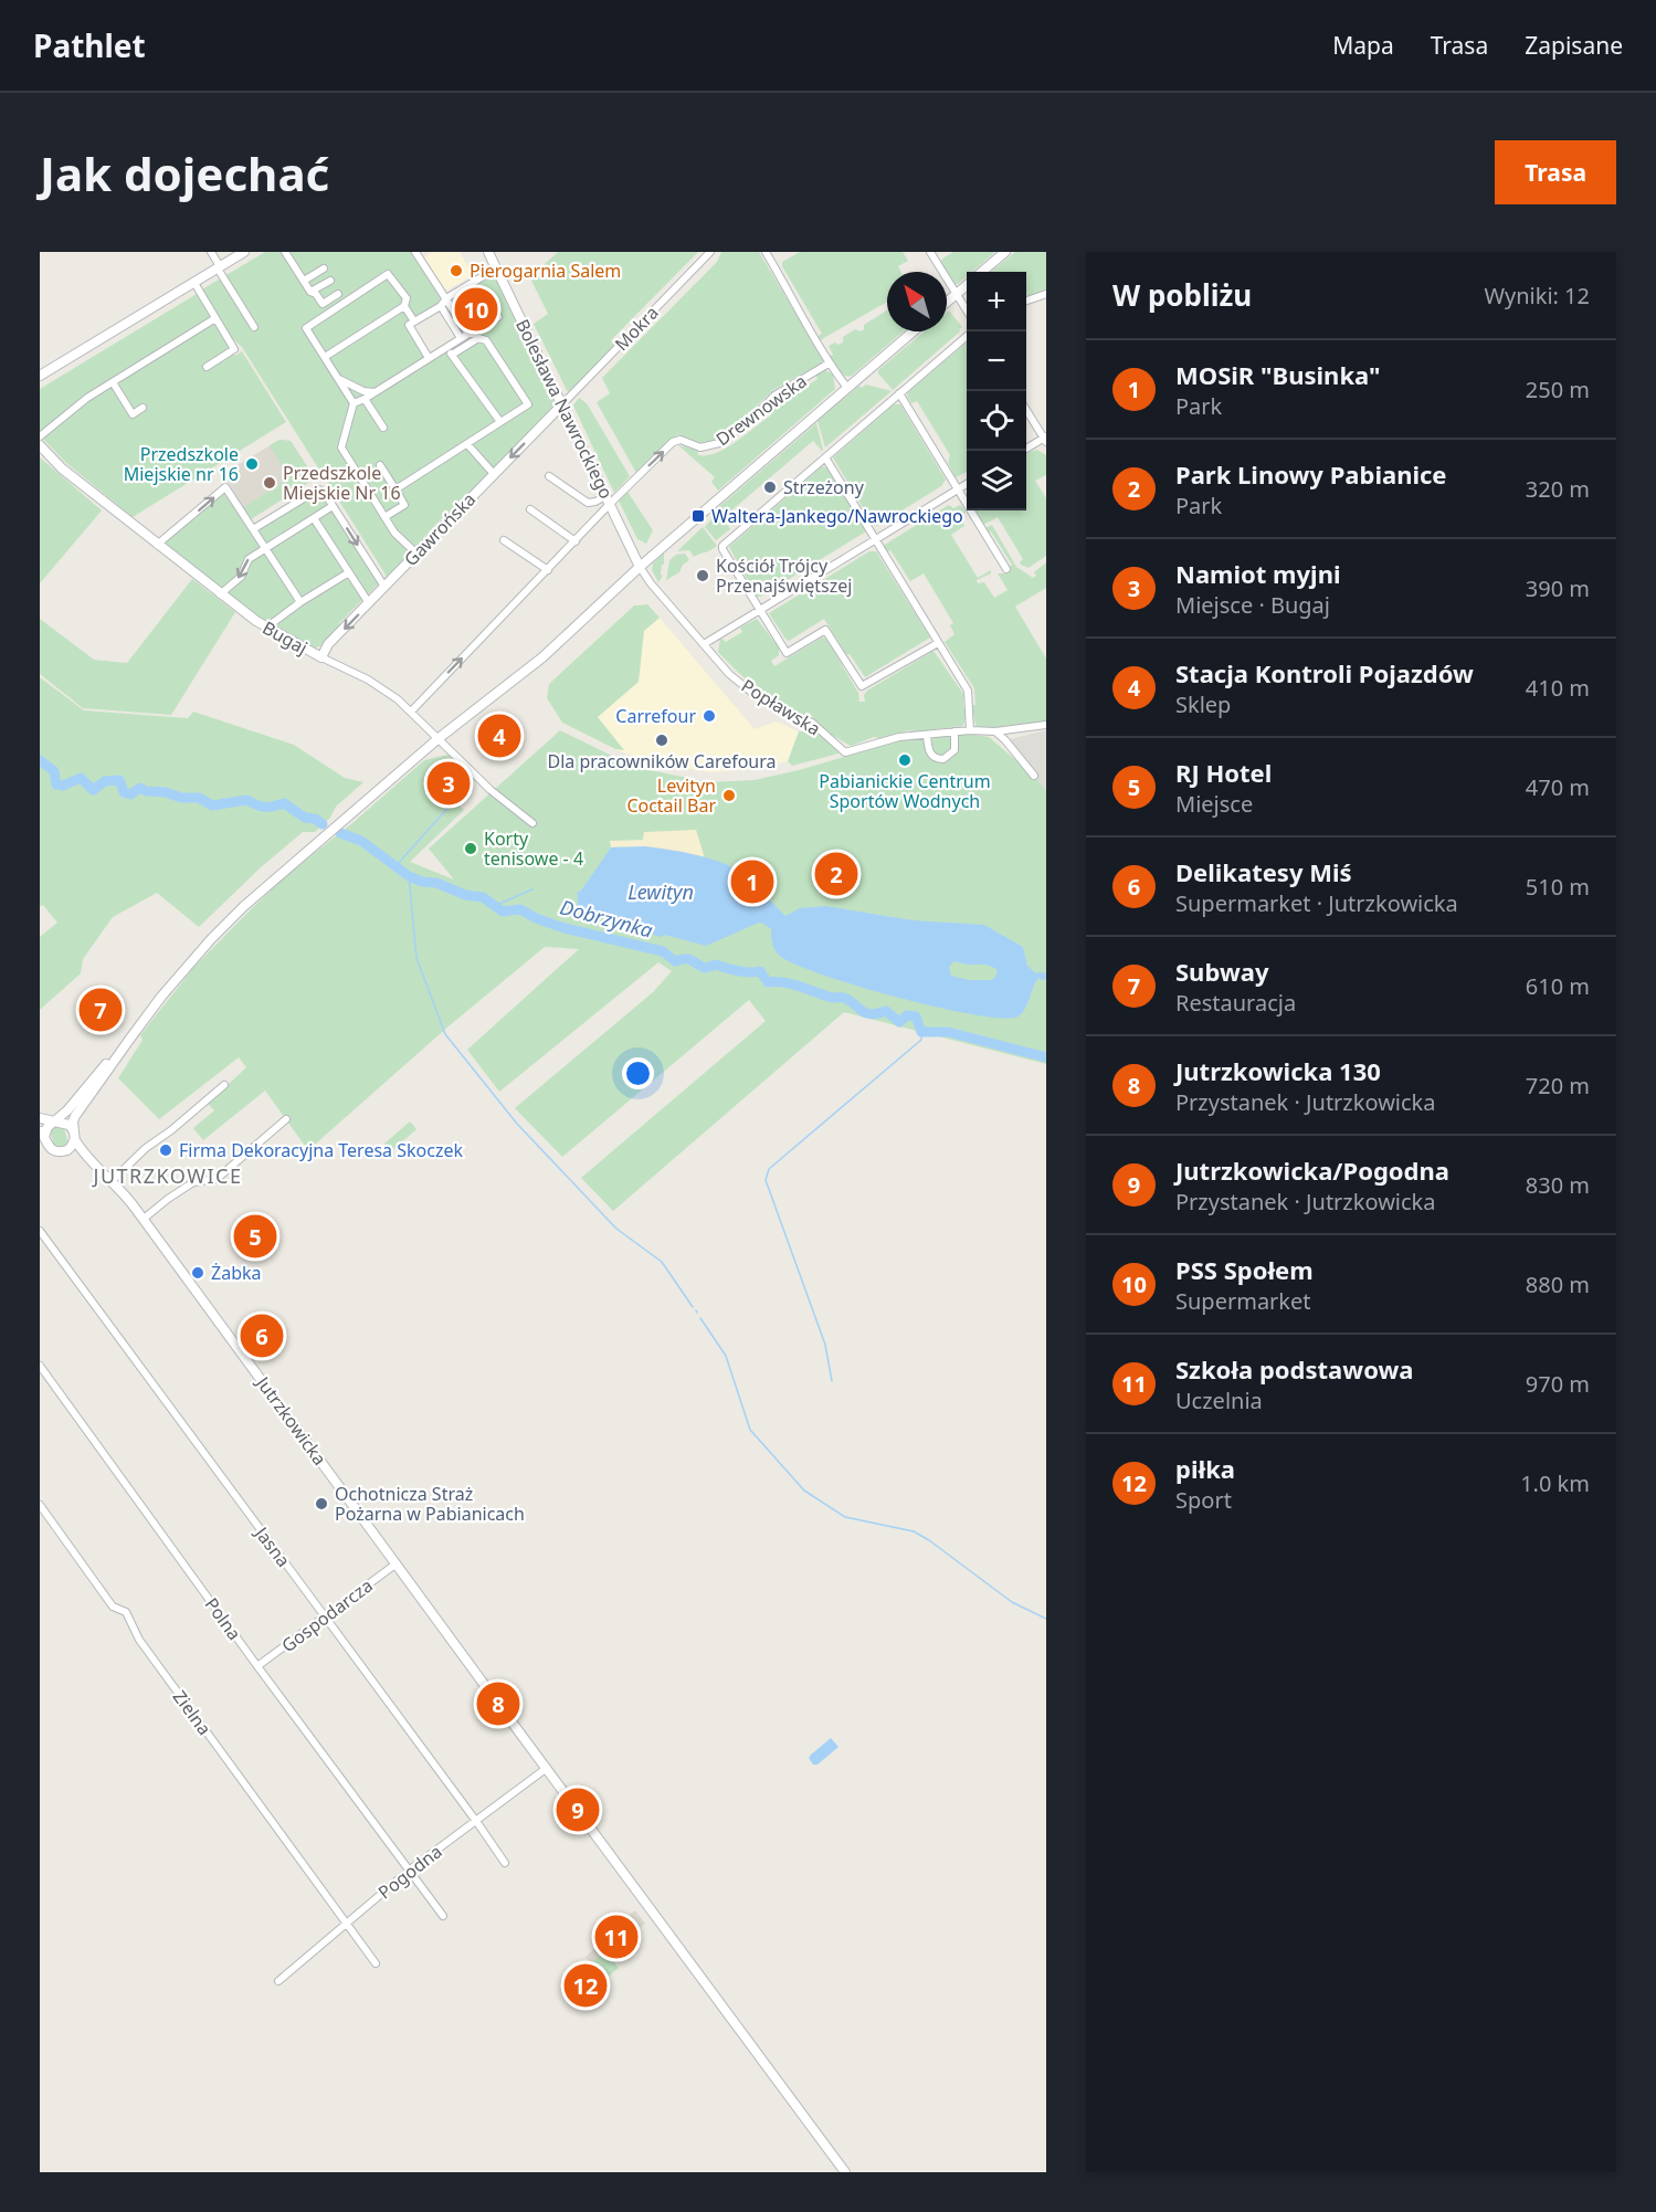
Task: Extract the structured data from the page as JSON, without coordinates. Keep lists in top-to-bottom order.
{
  "streets": {
    "street": [
      "Mokra",
      "Bolesława Nawrockiego",
      "Drewnowska",
      "Gawrońska",
      "Bugaj",
      "Popławska",
      "Jutrzkowicka",
      "Jasna",
      "Gospodarcza",
      "Polna",
      "Zielna",
      "Pogodna"
    ]
  },
  "crossings": [
    ["Mokra", "Bolesława Nawrockiego"],
    ["Mokra", "Gawrońska"],
    ["Bolesława Nawrockiego", "Drewnowska"],
    ["Bolesława Nawrockiego", "Gawrońska"],
    ["Bolesława Nawrockiego", "Popławska"],
    ["Drewnowska", "Bugaj"],
    ["Gawrońska", "Bugaj"],
    ["Jutrzkowicka", "Gospodarcza"],
    ["Jutrzkowicka", "Pogodna"],
    ["Jasna", "Gospodarcza"],
    ["Jasna", "Pogodna"],
    ["Gospodarcza", "Polna"],
    ["Polna", "Pogodna"],
    ["Zielna", "Pogodna"]
  ],
  "districts": ["JUTRZKOWICE"],
  "water": ["Lewityn", "Dobrzynka"],
  "places": {
    "other": [
      "Pierogarnia Salem",
      "Przedszkole Miejskie nr 16",
      "Przedszkole Miejskie Nr 16",
      "Strzeżony",
      "Kościół Trójcy Przenajświętszej",
      "Carrefour",
      "Dla pracowników Carefoura",
      "Pabianickie Centrum Sportów Wodnych",
      "Levityn Coctail Bar",
      "Korty tenisowe - 4",
      "Firma Dekoracyjna Teresa Skoczek",
      "Żabka",
      "Ochotnicza Straż Pożarna w Pabianicach"
    ],
    "transit": ["Waltera-Jankego/Nawrockiego"]
  },
  "north": "top left",
  "page": {
    "header": "Pathlet",
    "nav": ["Mapa", "Trasa", "Zapisane"],
    "buttons": "Trasa",
    "title": "Jak dojechać",
    "heading": ["W pobliżu", "Wyniki: 12"],
    "map_buttons": ["+", "−"],
    "pins": [
      "10",
      "4",
      "3",
      "2",
      "1",
      "7",
      "5",
      "6",
      "8",
      "9",
      "11",
      "12"
    ],
    "list": [
      {
        "mark": "1",
        "name": "MOSiR \"Businka\"",
        "note": "Park",
        "value": "250 m"
      },
      {
        "mark": "2",
        "name": "Park Linowy Pabianice",
        "note": "Park",
        "value": "320 m"
      },
      {
        "mark": "3",
        "name": "Namiot myjni",
        "note": "Miejsce · Bugaj",
        "value": "390 m"
      },
      {
        "mark": "4",
        "name": "Stacja Kontroli Pojazdów",
        "note": "Sklep",
        "value": "410 m"
      },
      {
        "mark": "5",
        "name": "RJ Hotel",
        "note": "Miejsce",
        "value": "470 m"
      },
      {
        "mark": "6",
        "name": "Delikatesy Miś",
        "note": "Supermarket · Jutrzkowicka",
        "value": "510 m"
      },
      {
        "mark": "7",
        "name": "Subway",
        "note": "Restauracja",
        "value": "610 m"
      },
      {
        "mark": "8",
        "name": "Jutrzkowicka 130",
        "note": "Przystanek · Jutrzkowicka",
        "value": "720 m"
      },
      {
        "mark": "9",
        "name": "Jutrzkowicka/Pogodna",
        "note": "Przystanek · Jutrzkowicka",
        "value": "830 m"
      },
      {
        "mark": "10",
        "name": "PSS Społem",
        "note": "Supermarket",
        "value": "880 m"
      },
      {
        "mark": "11",
        "name": "Szkoła podstawowa",
        "note": "Uczelnia",
        "value": "970 m"
      },
      {
        "mark": "12",
        "name": "piłka",
        "note": "Sport",
        "value": "1.0 km"
      }
    ]
  }
}
